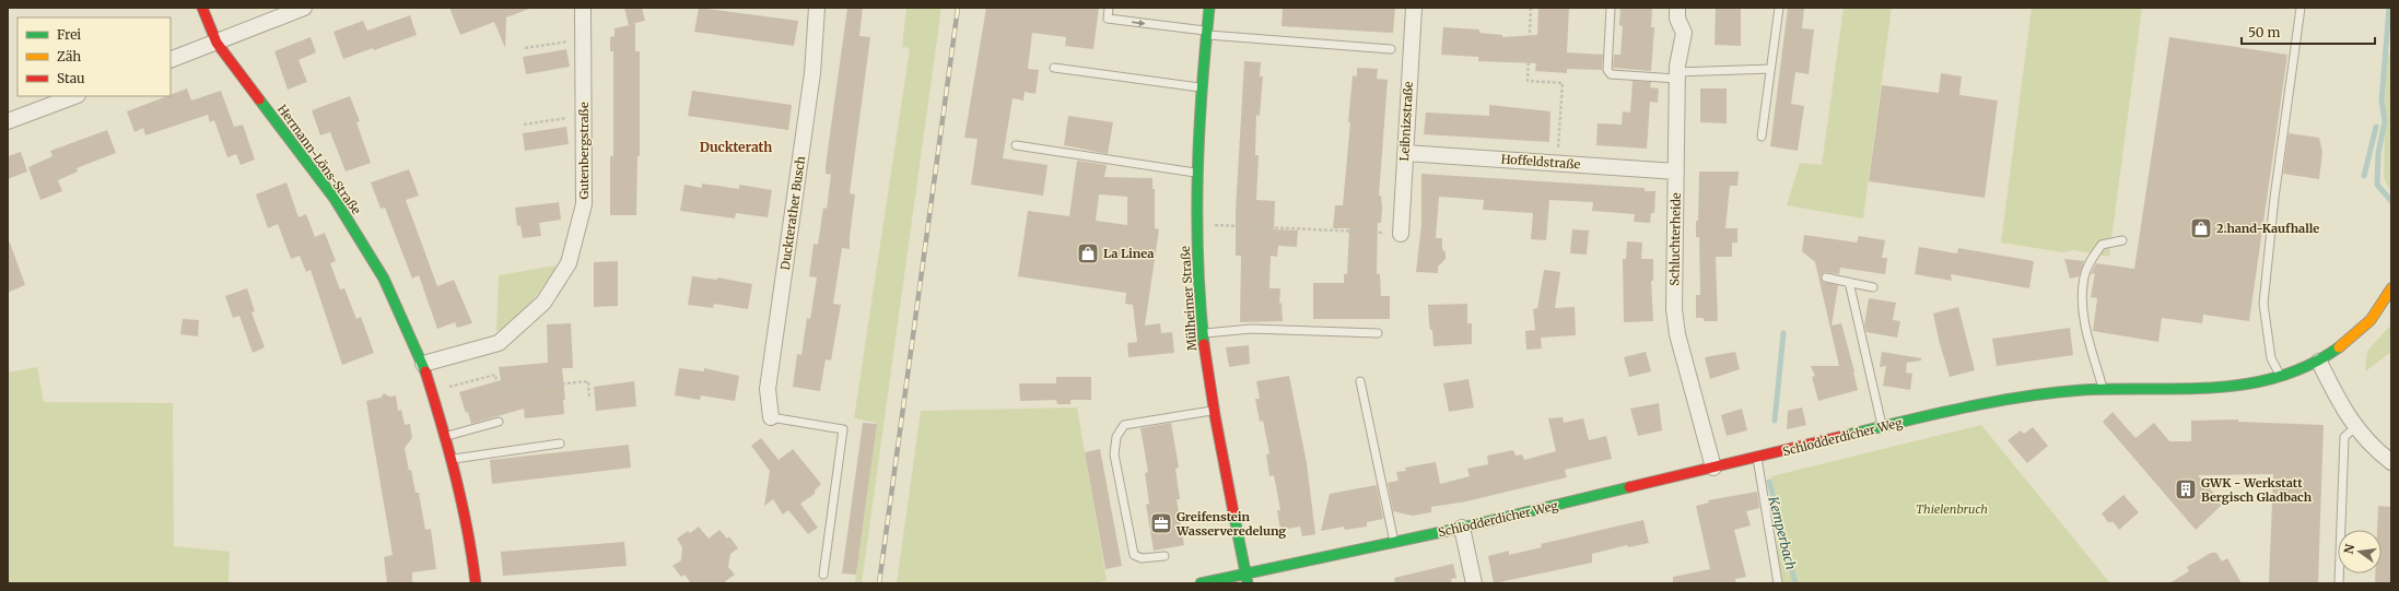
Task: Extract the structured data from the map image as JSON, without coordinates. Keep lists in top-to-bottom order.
{
  "streets": {
    "street": [
      "Leibnizstraße",
      "Gutenbergstraße",
      "Hermann-Löns-Straße",
      "Hoffeldstraße",
      "Duckterather Busch",
      "Schluchterheide",
      "Mülheimer Straße",
      "Schlodderdicher Weg"
    ]
  },
  "crossings": [
    ["Leibnizstraße", "Hoffeldstraße"],
    ["Gutenbergstraße", "Hermann-Löns-Straße"],
    ["Hoffeldstraße", "Schluchterheide"],
    ["Schluchterheide", "Schlodderdicher Weg"],
    ["Mülheimer Straße", "Schlodderdicher Weg"]
  ],
  "districts": ["Duckterath"],
  "water": ["Kemperbach"],
  "parks": ["Thielenbruch"],
  "places": {
    "shop": ["2.hand-Kaufhalle", "La Linea"],
    "building": ["GWK - Werkstatt Bergisch Gladbach"],
    "office": ["Greifenstein Wasserveredelung"]
  },
  "legend": ["Frei", "Zäh", "Stau"],
  "scale_bar": "50 m",
  "north": "left"
}
